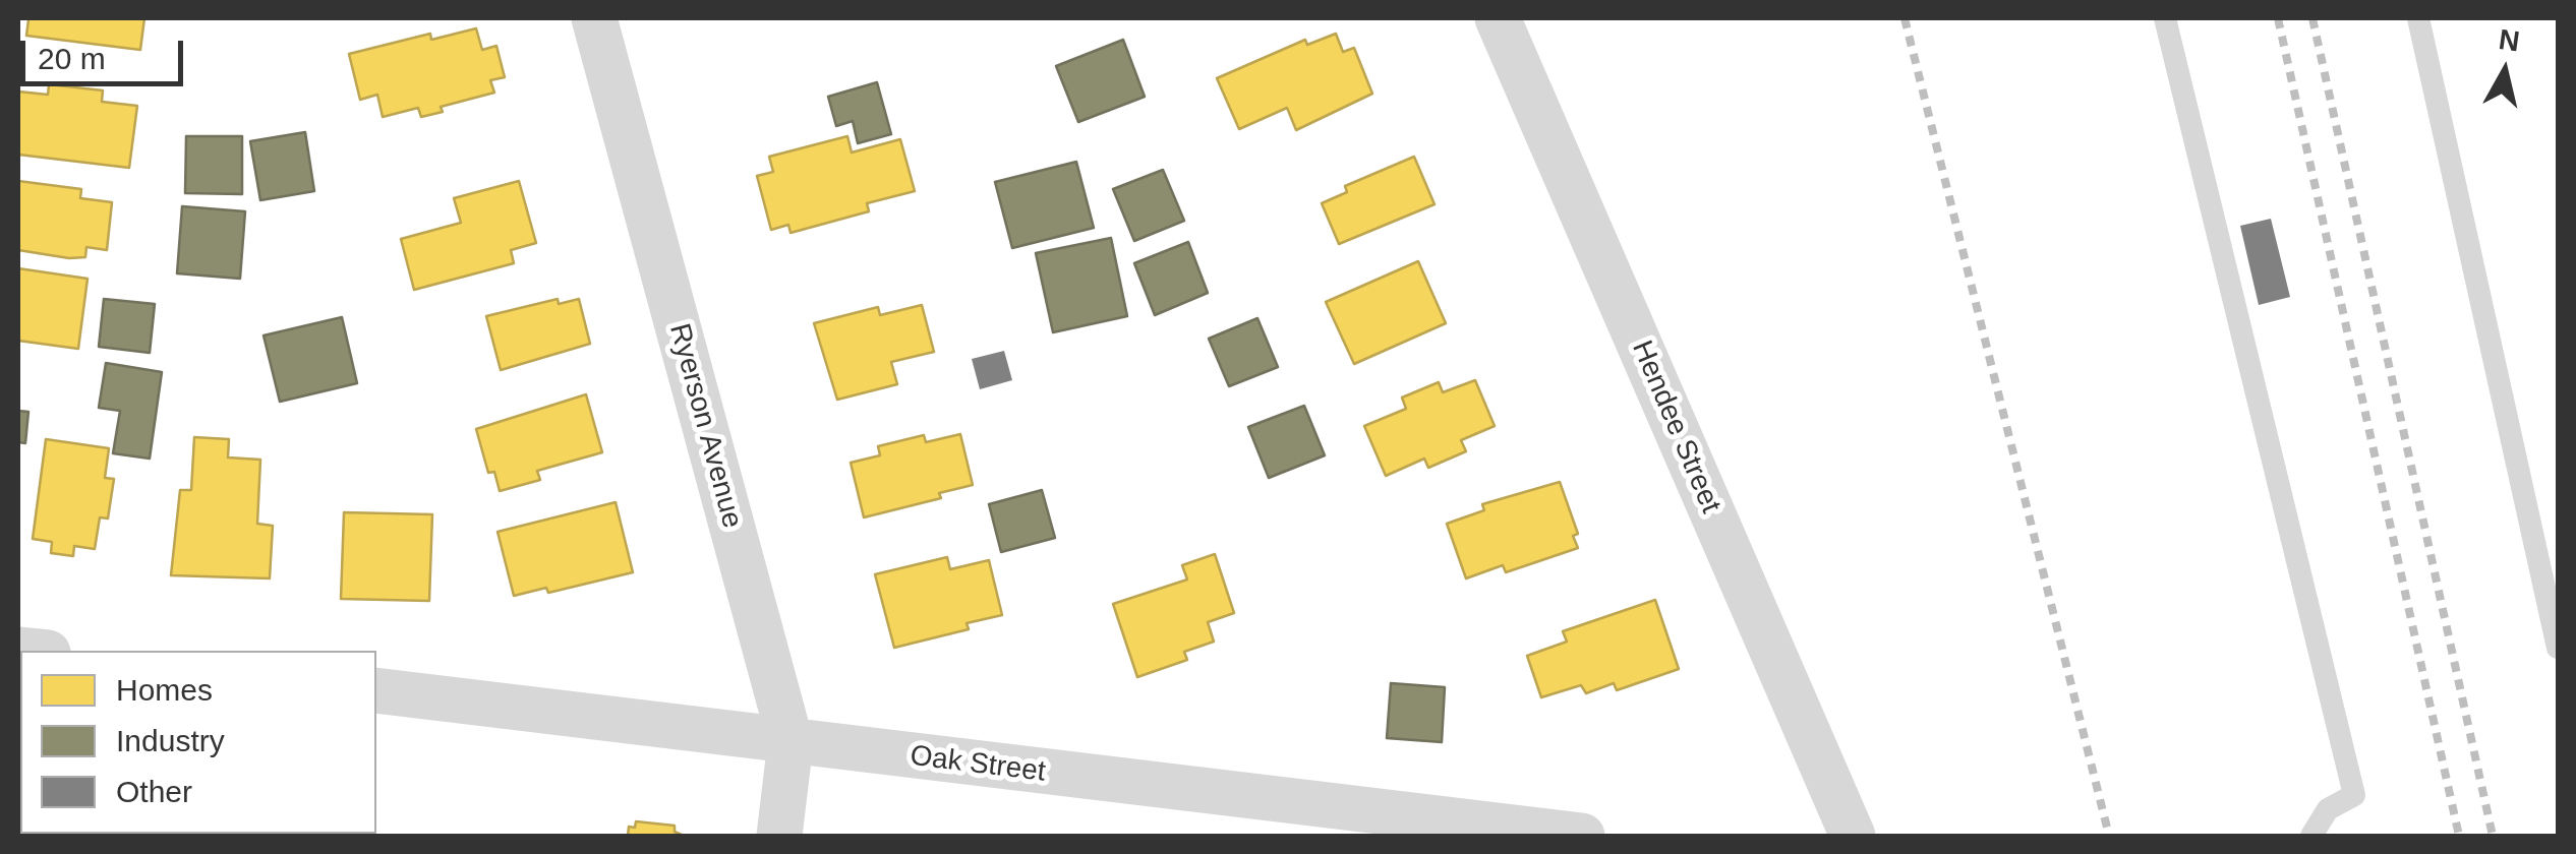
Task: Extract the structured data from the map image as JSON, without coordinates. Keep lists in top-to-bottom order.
{
  "streets": {
    "street": ["Ryerson Avenue", "Hendee Street", "Oak Street"]
  },
  "crossings": [
    ["Ryerson Avenue", "Oak Street"]
  ],
  "legend": ["Homes", "Industry", "Other"],
  "scale_bar": "20 m",
  "north": "top"
}
